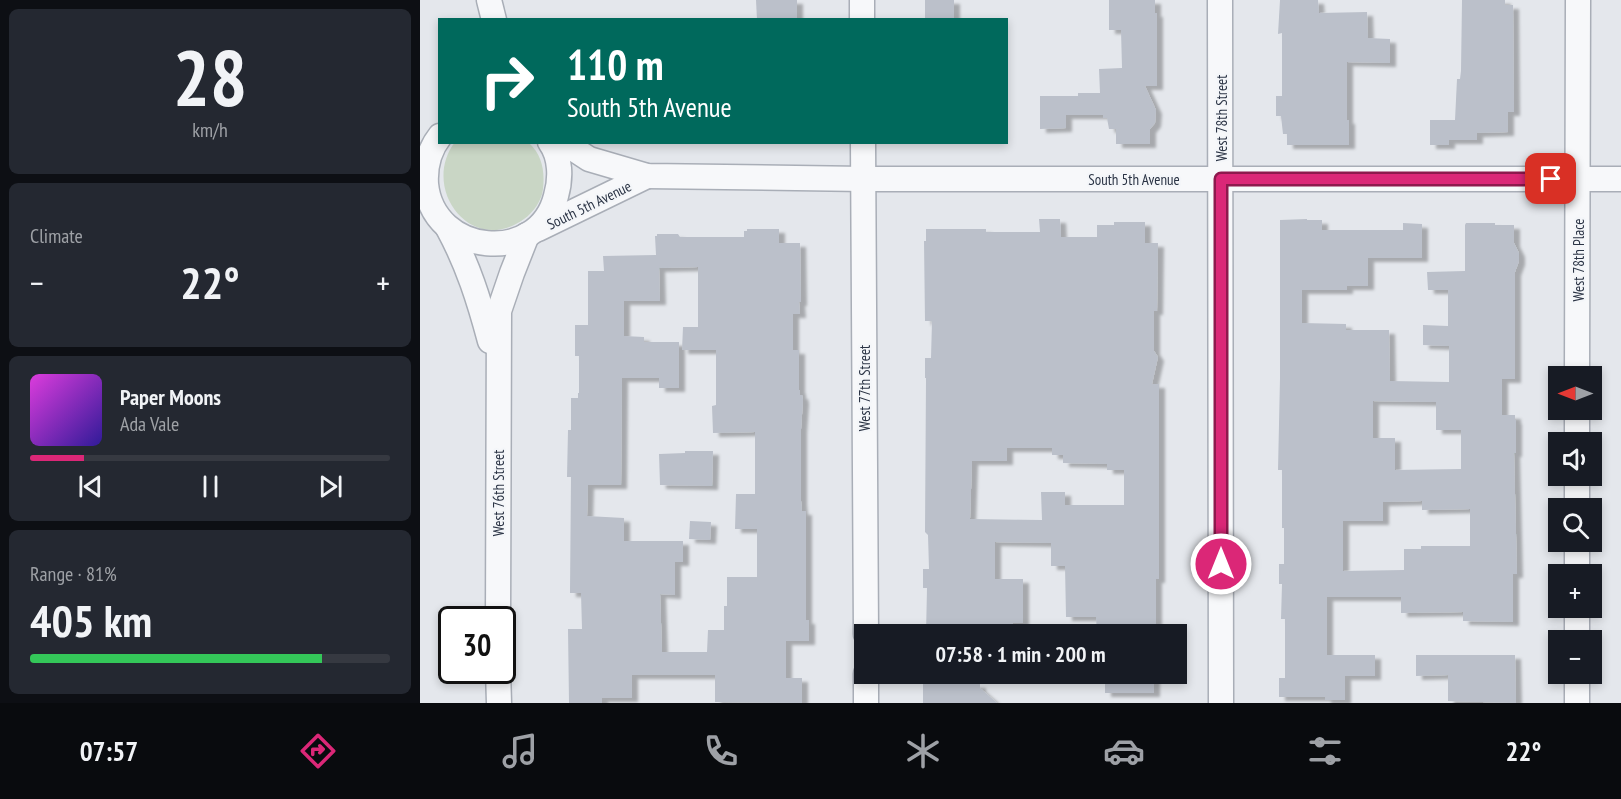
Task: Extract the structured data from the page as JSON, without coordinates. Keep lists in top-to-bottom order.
{
  "streets": {
    "street": [
      "West 78th Street",
      "South 5th Avenue",
      "West 78th Place",
      "West 77th Street",
      "West 76th Street"
    ]
  },
  "crossings": [
    ["West 78th Street", "South 5th Avenue"],
    ["South 5th Avenue", "West 78th Place"],
    ["South 5th Avenue", "West 77th Street"],
    ["South 5th Avenue", "West 76th Street"]
  ],
  "north": "left",
  "page": {
    "tile": [
      ["28", "km/h"],
      "Climate",
      ["Range · 81%", "405 km"]
    ],
    "turn": ["110 m", "South 5th Avenue"],
    "heat": ["−", "22°", "+"],
    "map_buttons": ["+", "−"],
    "song": ["Paper Moons", "Ada Vale"],
    "limit": "30",
    "trip": "07:58 · 1 min · 200 m",
    "tabs": ["07:57", "22°"]
  }
}
